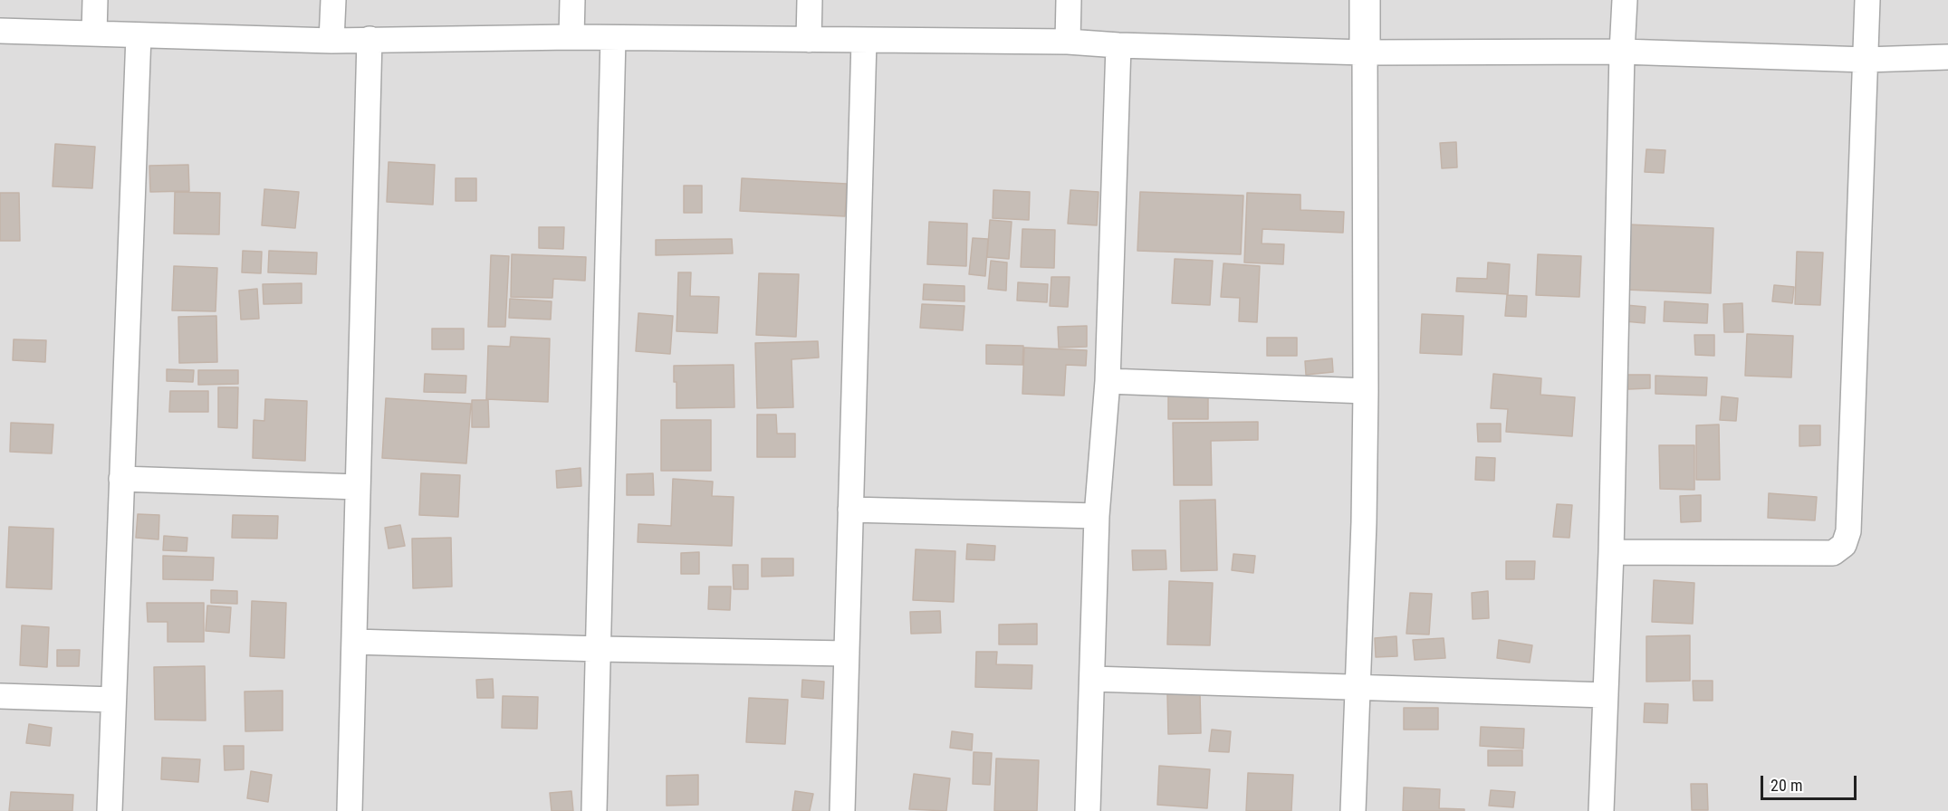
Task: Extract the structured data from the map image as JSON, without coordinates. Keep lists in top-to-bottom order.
{
  "scale_bar": "20 m"
}
